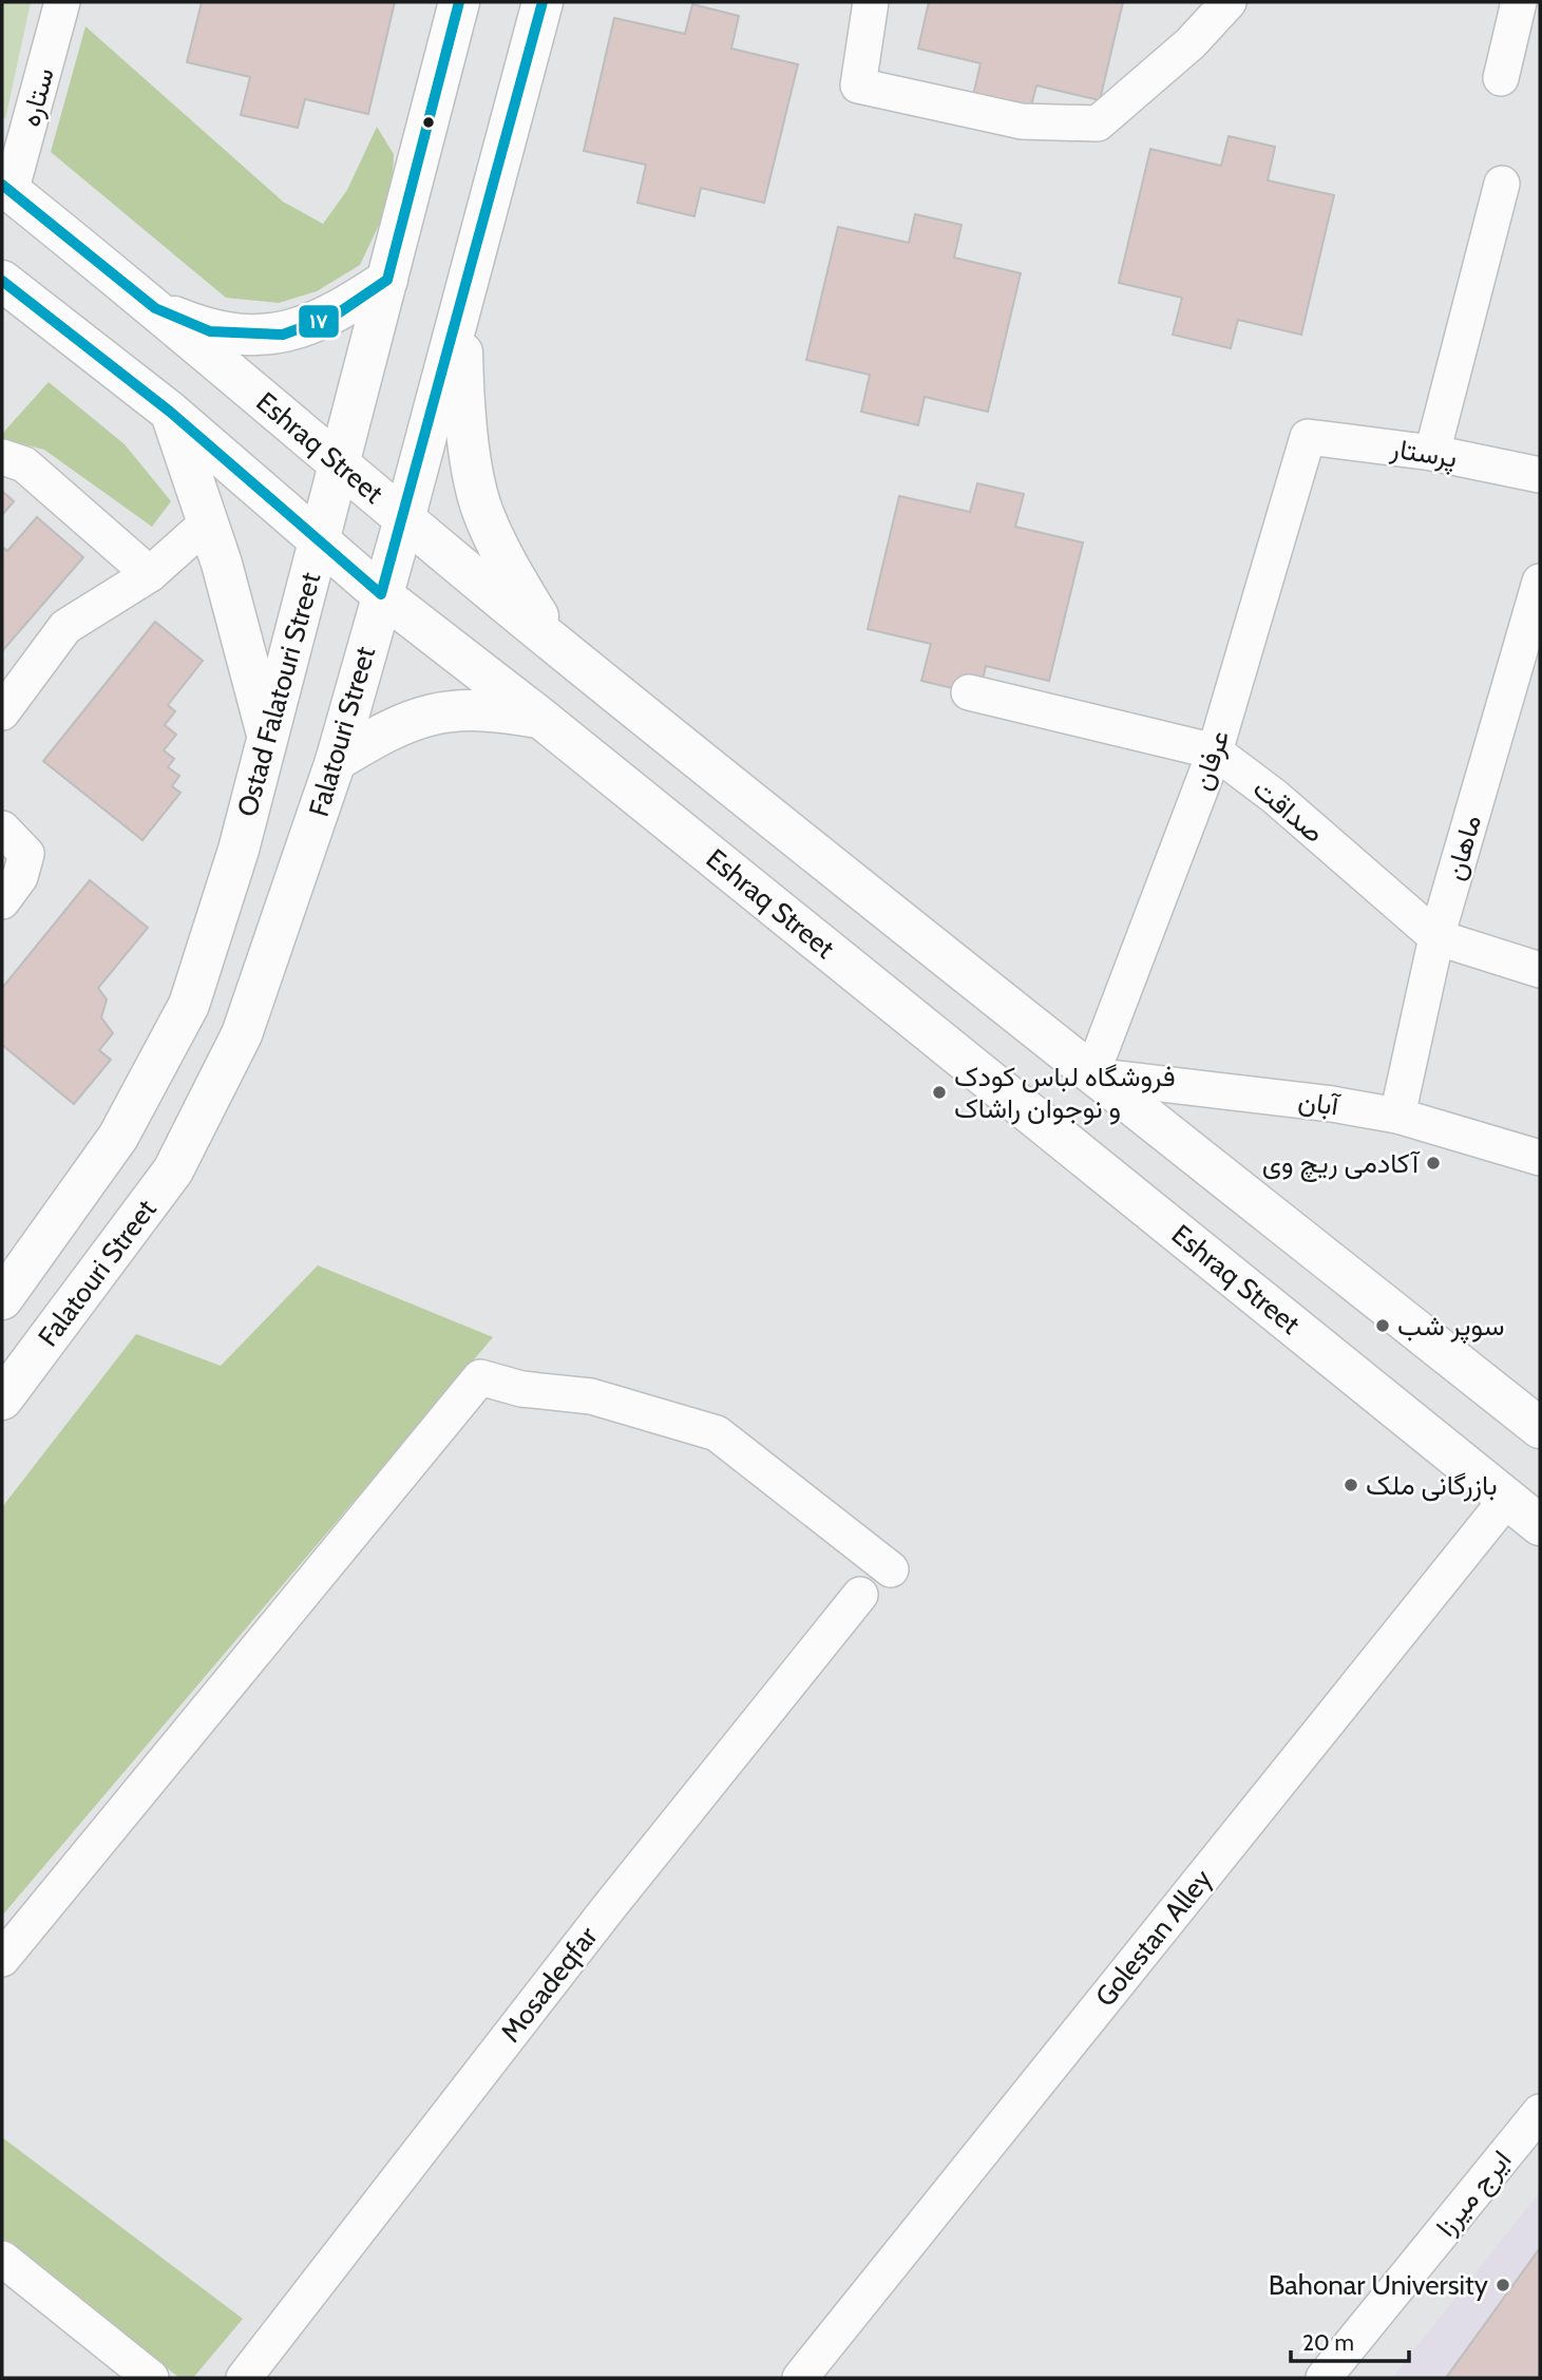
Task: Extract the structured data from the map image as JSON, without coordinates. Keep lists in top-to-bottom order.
{
  "streets": {
    "main road": ["Eshraq Street", "Ostad Falatouri Street", "Falatouri Street"],
    "street": [
      "ستاره",
      "پرستار",
      "عرفان",
      "صداقت",
      "ماهان",
      "آبان",
      "Golestan Alley",
      "Mosadeqfar",
      "ایرج میرزا"
    ]
  },
  "crossings": [
    ["ستاره", "Eshraq Street"],
    ["Eshraq Street", "Ostad Falatouri Street"],
    ["Eshraq Street", "Falatouri Street"],
    ["Eshraq Street", "عرفان"],
    ["Eshraq Street", "آبان"],
    ["Eshraq Street", "Golestan Alley"],
    ["پرستار", "عرفان"],
    ["عرفان", "صداقت"],
    ["عرفان", "آبان"],
    ["صداقت", "ماهان"],
    ["ماهان", "آبان"]
  ],
  "places": [
    "فروشگاه لباس کودک و نوجوان راشاک",
    "آکادمی ریچ وی",
    "سوپر شب",
    "بازرگانی ملک",
    "Bahonar University"
  ],
  "lines": ["transit line ۱۷"],
  "scale_bar": "20 m"
}
